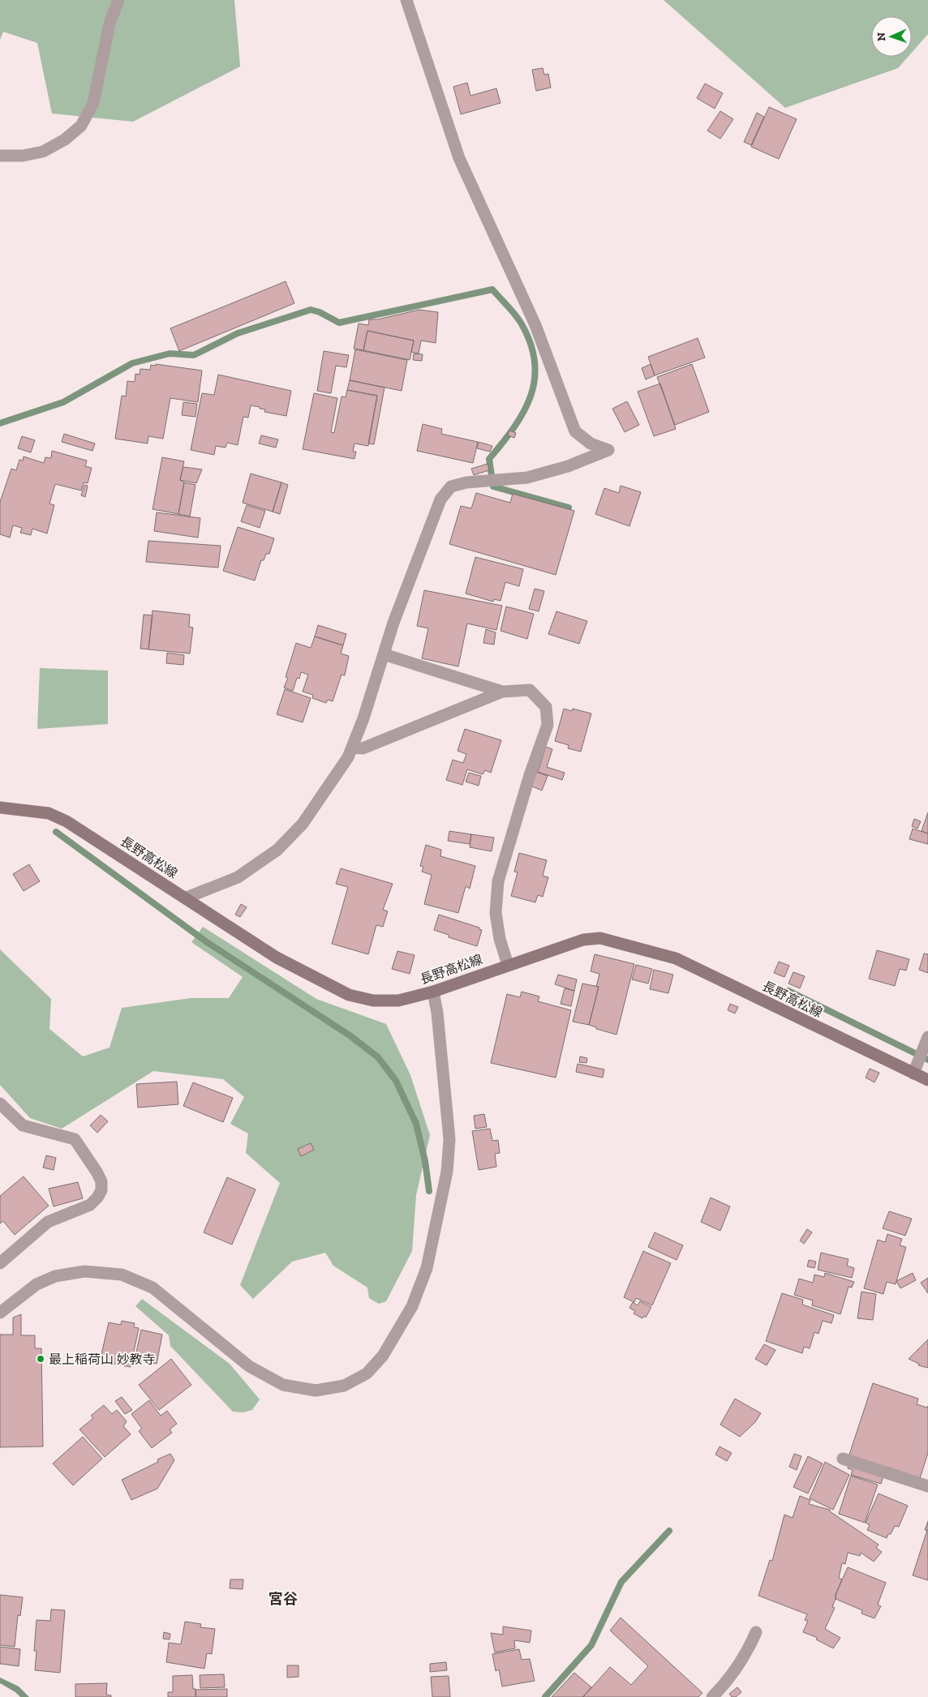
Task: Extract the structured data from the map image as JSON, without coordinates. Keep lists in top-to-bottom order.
{
  "streets": {
    "main road": ["長野高松線"]
  },
  "districts": ["宮谷"],
  "places": ["最上稲荷山 妙教寺"],
  "north": "left"
}
